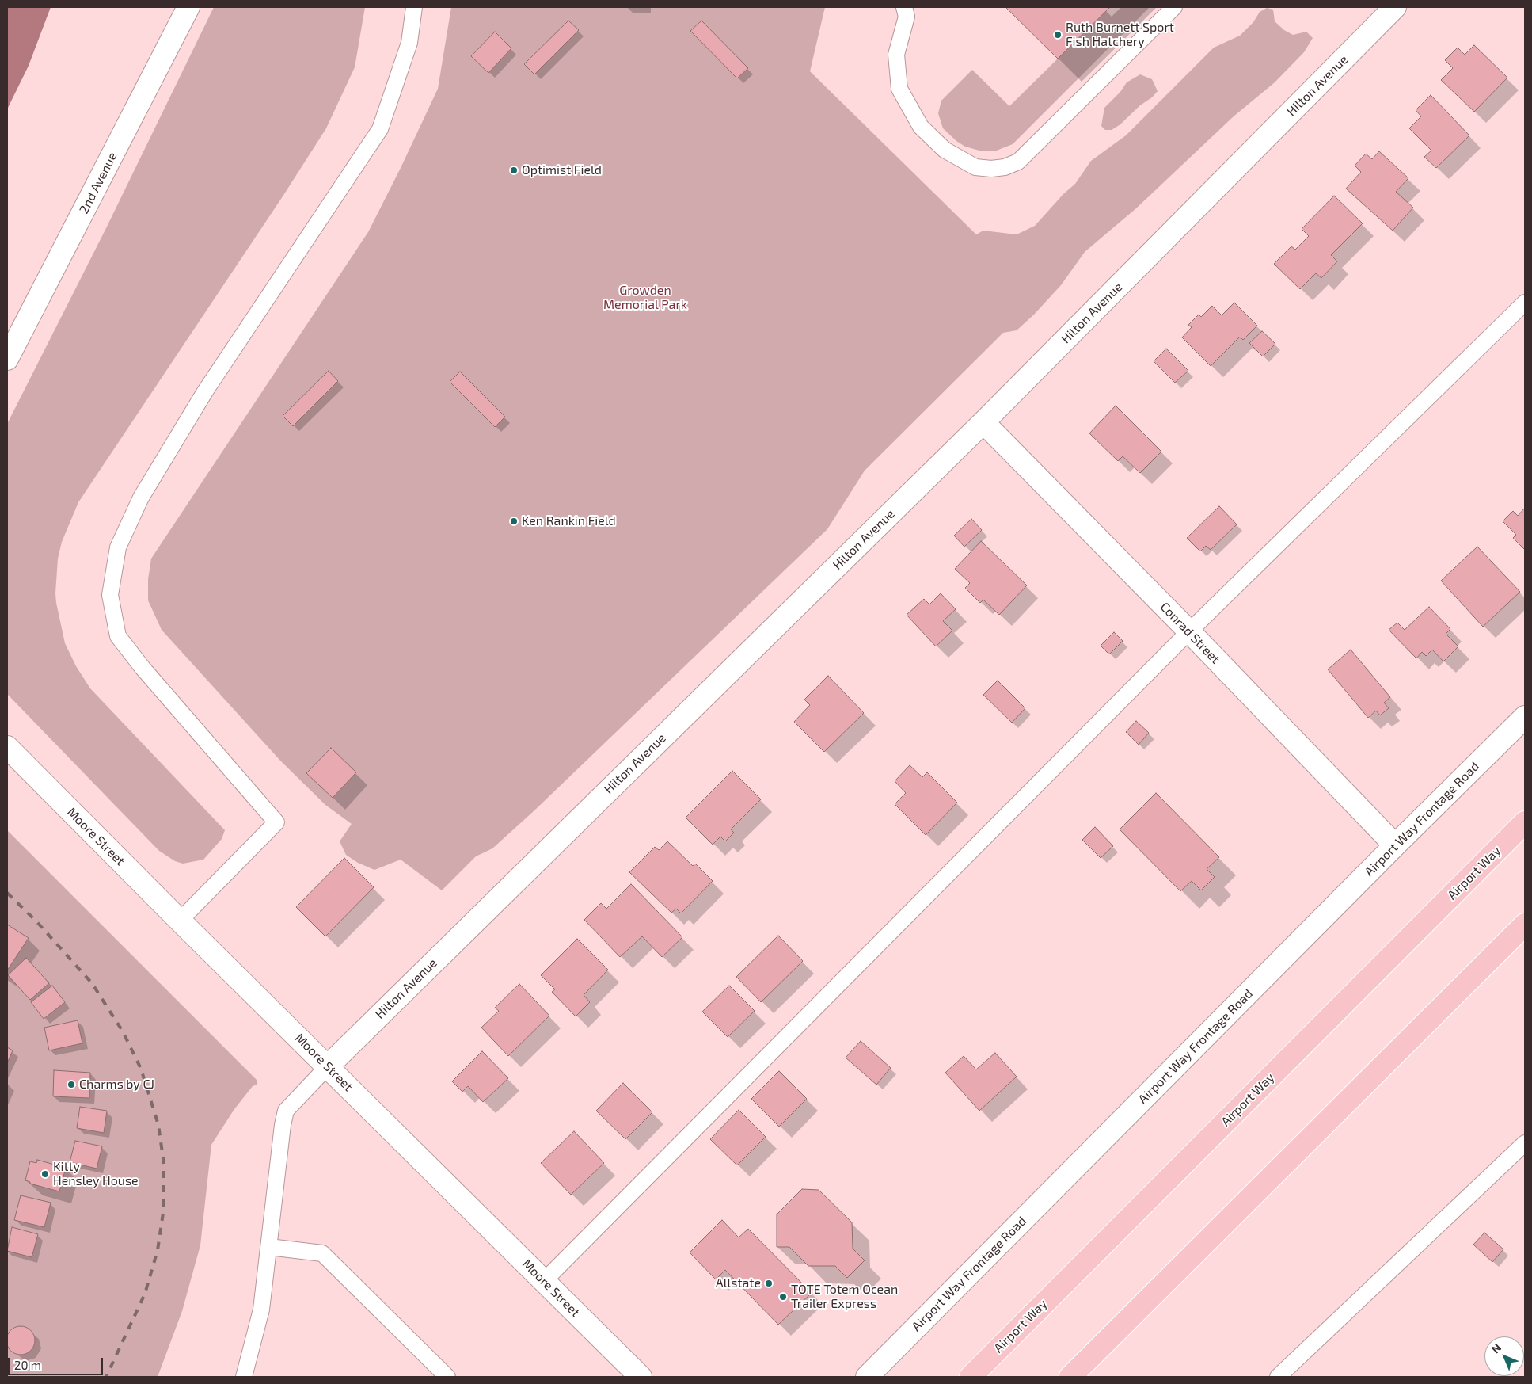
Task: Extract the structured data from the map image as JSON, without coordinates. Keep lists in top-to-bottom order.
{
  "streets": {
    "main road": ["Airport Way"],
    "street": [
      "Hilton Avenue",
      "2nd Avenue",
      "Conrad Street",
      "Airport Way Frontage Road",
      "Moore Street"
    ]
  },
  "crossings": [
    ["Hilton Avenue", "Conrad Street"],
    ["Hilton Avenue", "Moore Street"],
    ["Conrad Street", "Airport Way Frontage Road"]
  ],
  "parks": ["Growden Memorial Park"],
  "places": [
    "Ruth Burnett Sport Fish Hatchery",
    "Optimist Field",
    "Ken Rankin Field",
    "Charms by CJ",
    "Kitty Hensley House",
    "Allstate",
    "TOTE Totem Ocean Trailer Express"
  ],
  "scale_bar": "20 m",
  "north": "top left"
}
